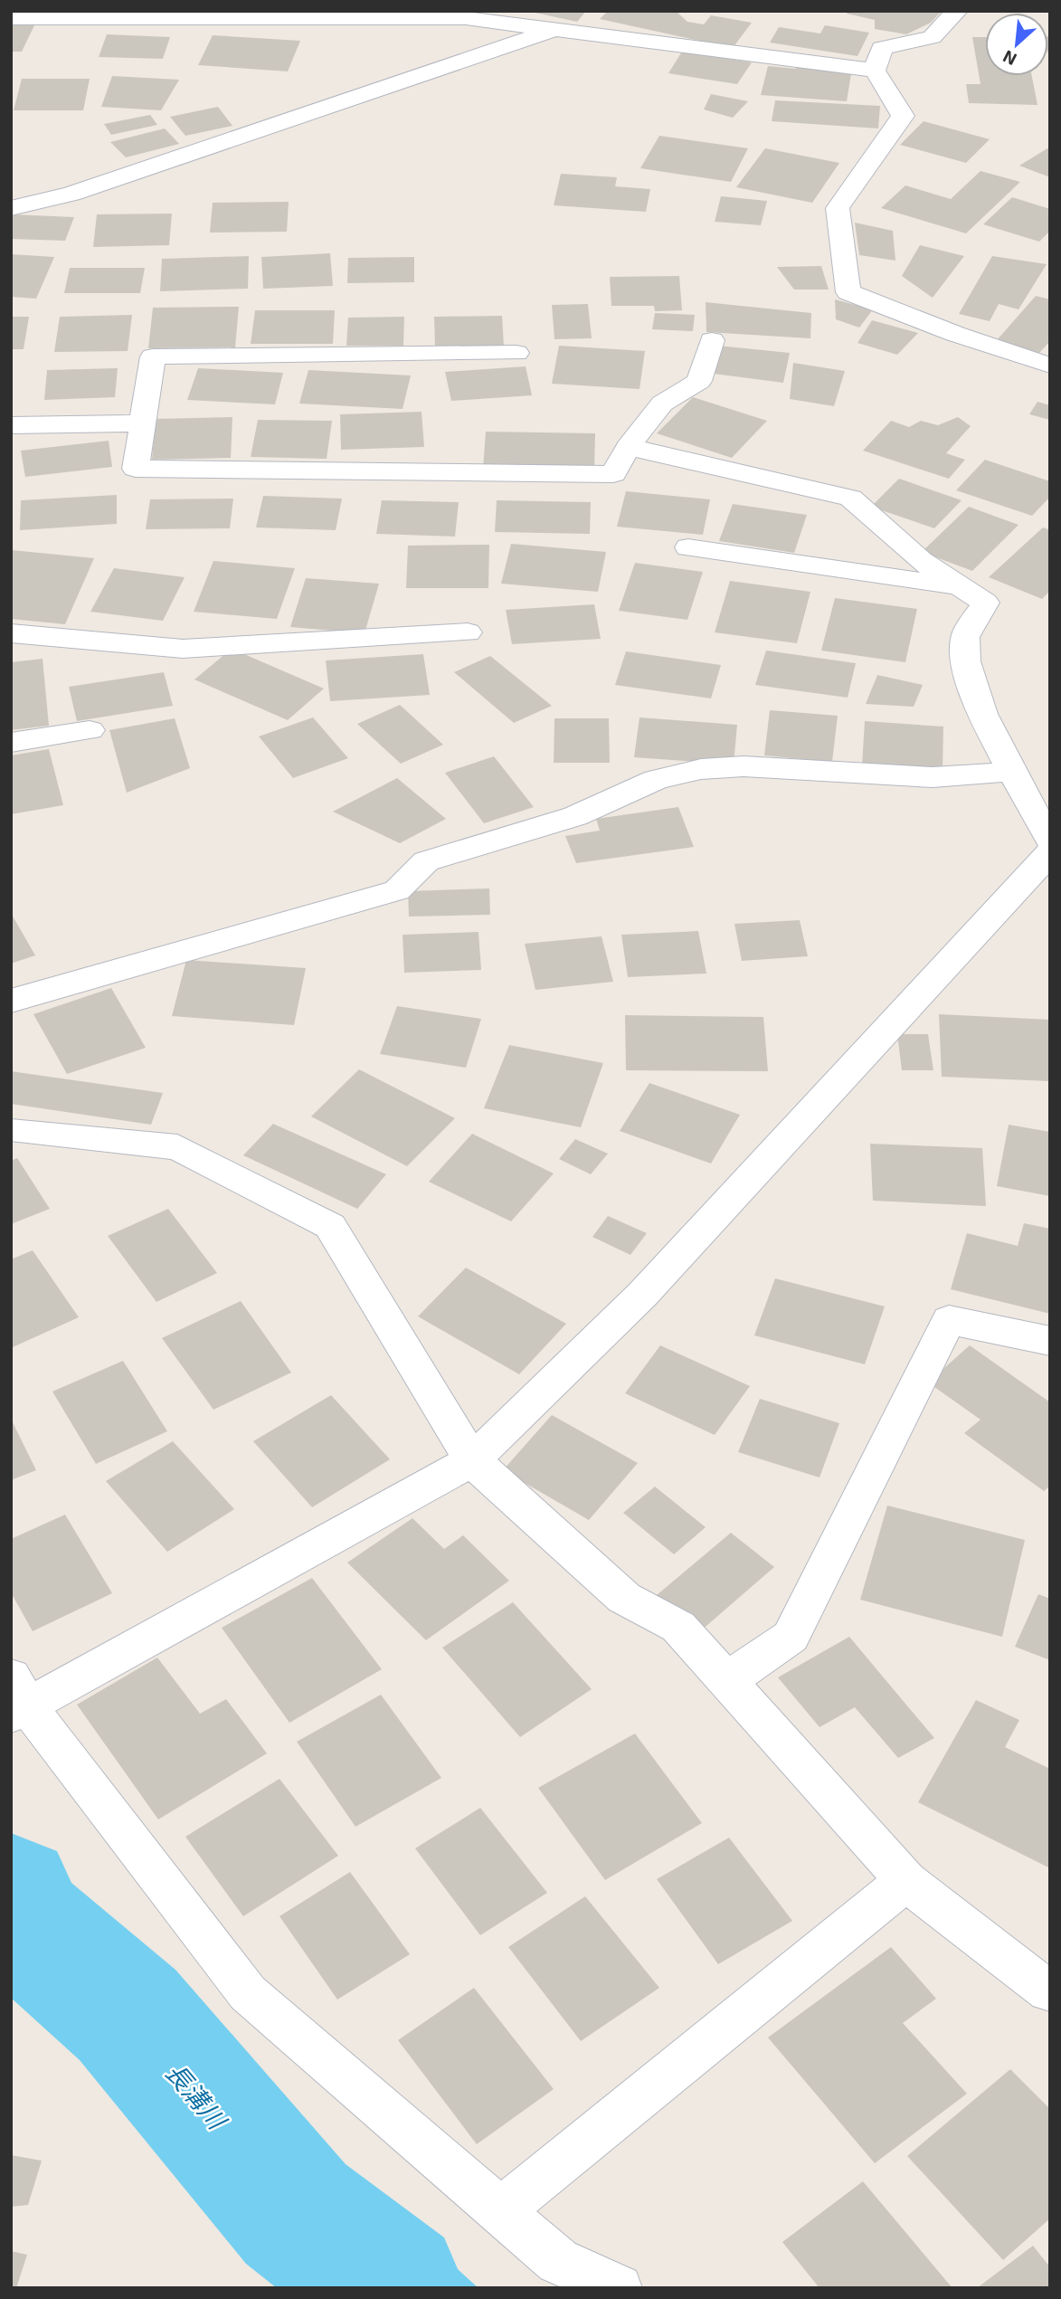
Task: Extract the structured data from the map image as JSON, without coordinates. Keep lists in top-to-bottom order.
{
  "water": ["長溝川"],
  "north": "bottom left"
}
